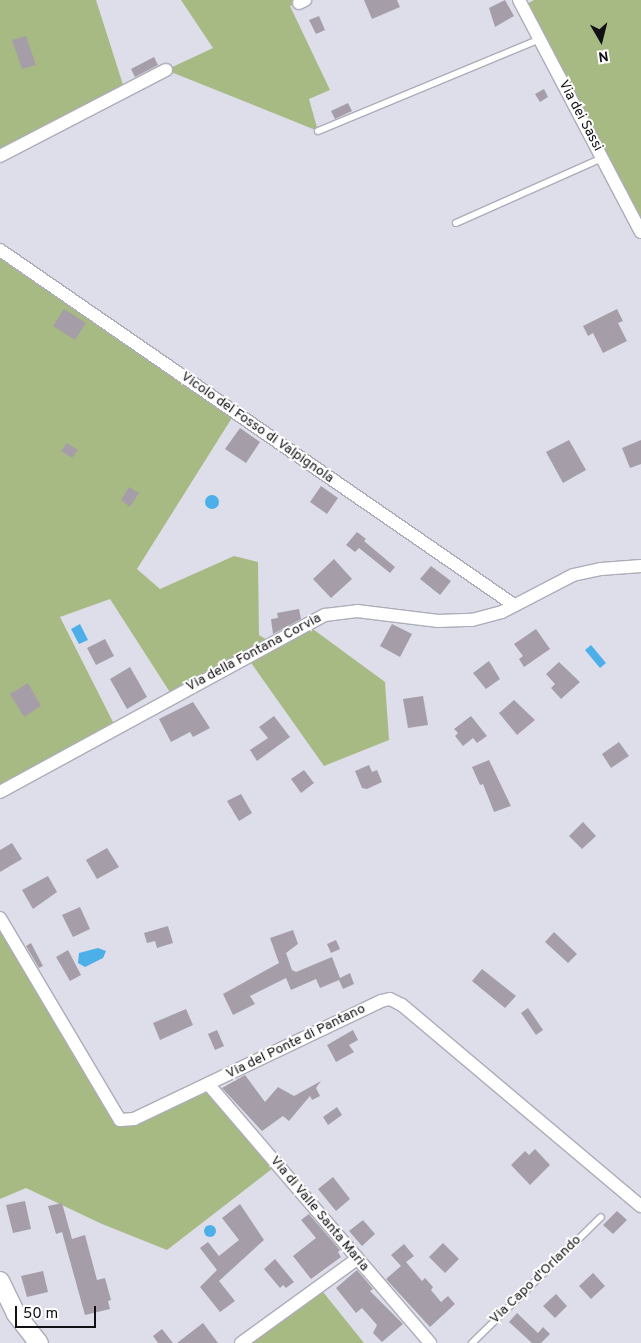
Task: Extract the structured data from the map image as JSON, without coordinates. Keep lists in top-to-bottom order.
{
  "streets": {
    "street": [
      "Via dei Sassi",
      "Vicolo del Fosso di Valpignola",
      "Via della Fontana Corvia",
      "Via del Ponte di Pantano",
      "Via di Valle Santa Maria"
    ],
    "lane": ["Via Capo d'Orlando"]
  },
  "crossings": [
    ["Vicolo del Fosso di Valpignola", "Via della Fontana Corvia"],
    ["Via del Ponte di Pantano", "Via di Valle Santa Maria"]
  ],
  "scale_bar": "50 m",
  "north": "bottom"
}
